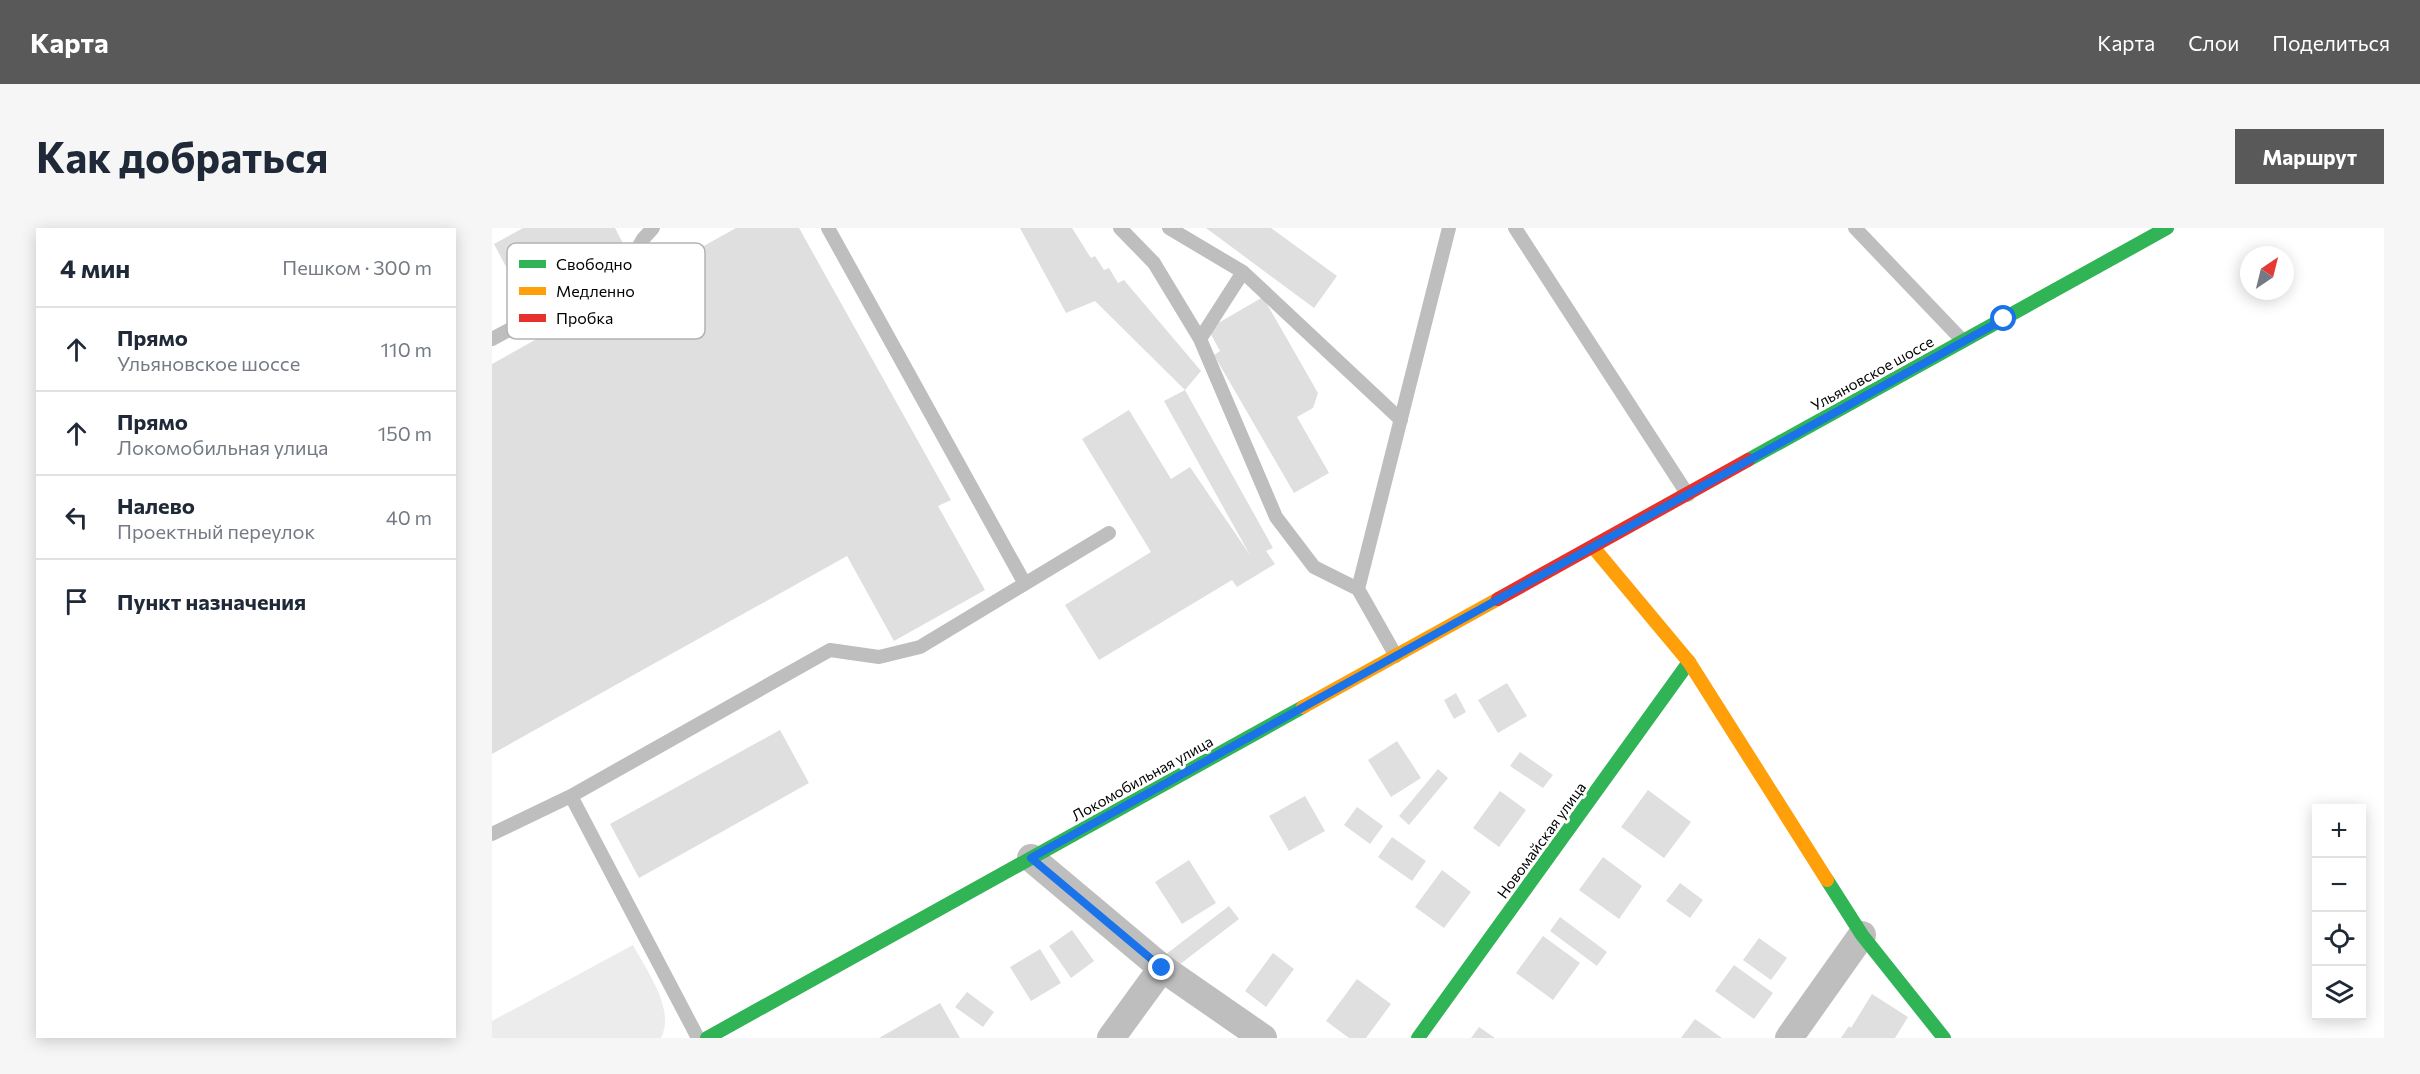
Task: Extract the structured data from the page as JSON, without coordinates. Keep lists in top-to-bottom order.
{
  "streets": {
    "main road": ["Ульяновское шоссе", "Локомобильная улица", "Новомайская улица"]
  },
  "crossings": [
    ["Ульяновское шоссе", "Локомобильная улица"]
  ],
  "legend": ["Свободно", "Медленно", "Пробка"],
  "north": "top right",
  "page": {
    "header": "Карта",
    "nav": ["Карта", "Слои", "Поделиться"],
    "buttons": "Маршрут",
    "title": "Как добраться",
    "heading": ["4 мин", "Пешком · 300 m"],
    "list": [
      ["Прямо", "Ульяновское шоссе", "110 m"],
      ["Прямо", "Локомобильная улица", "150 m"],
      ["Налево", "Проектный переулок", "40 m"],
      "Пункт назначения"
    ],
    "map_buttons": ["+", "−"]
  }
}
